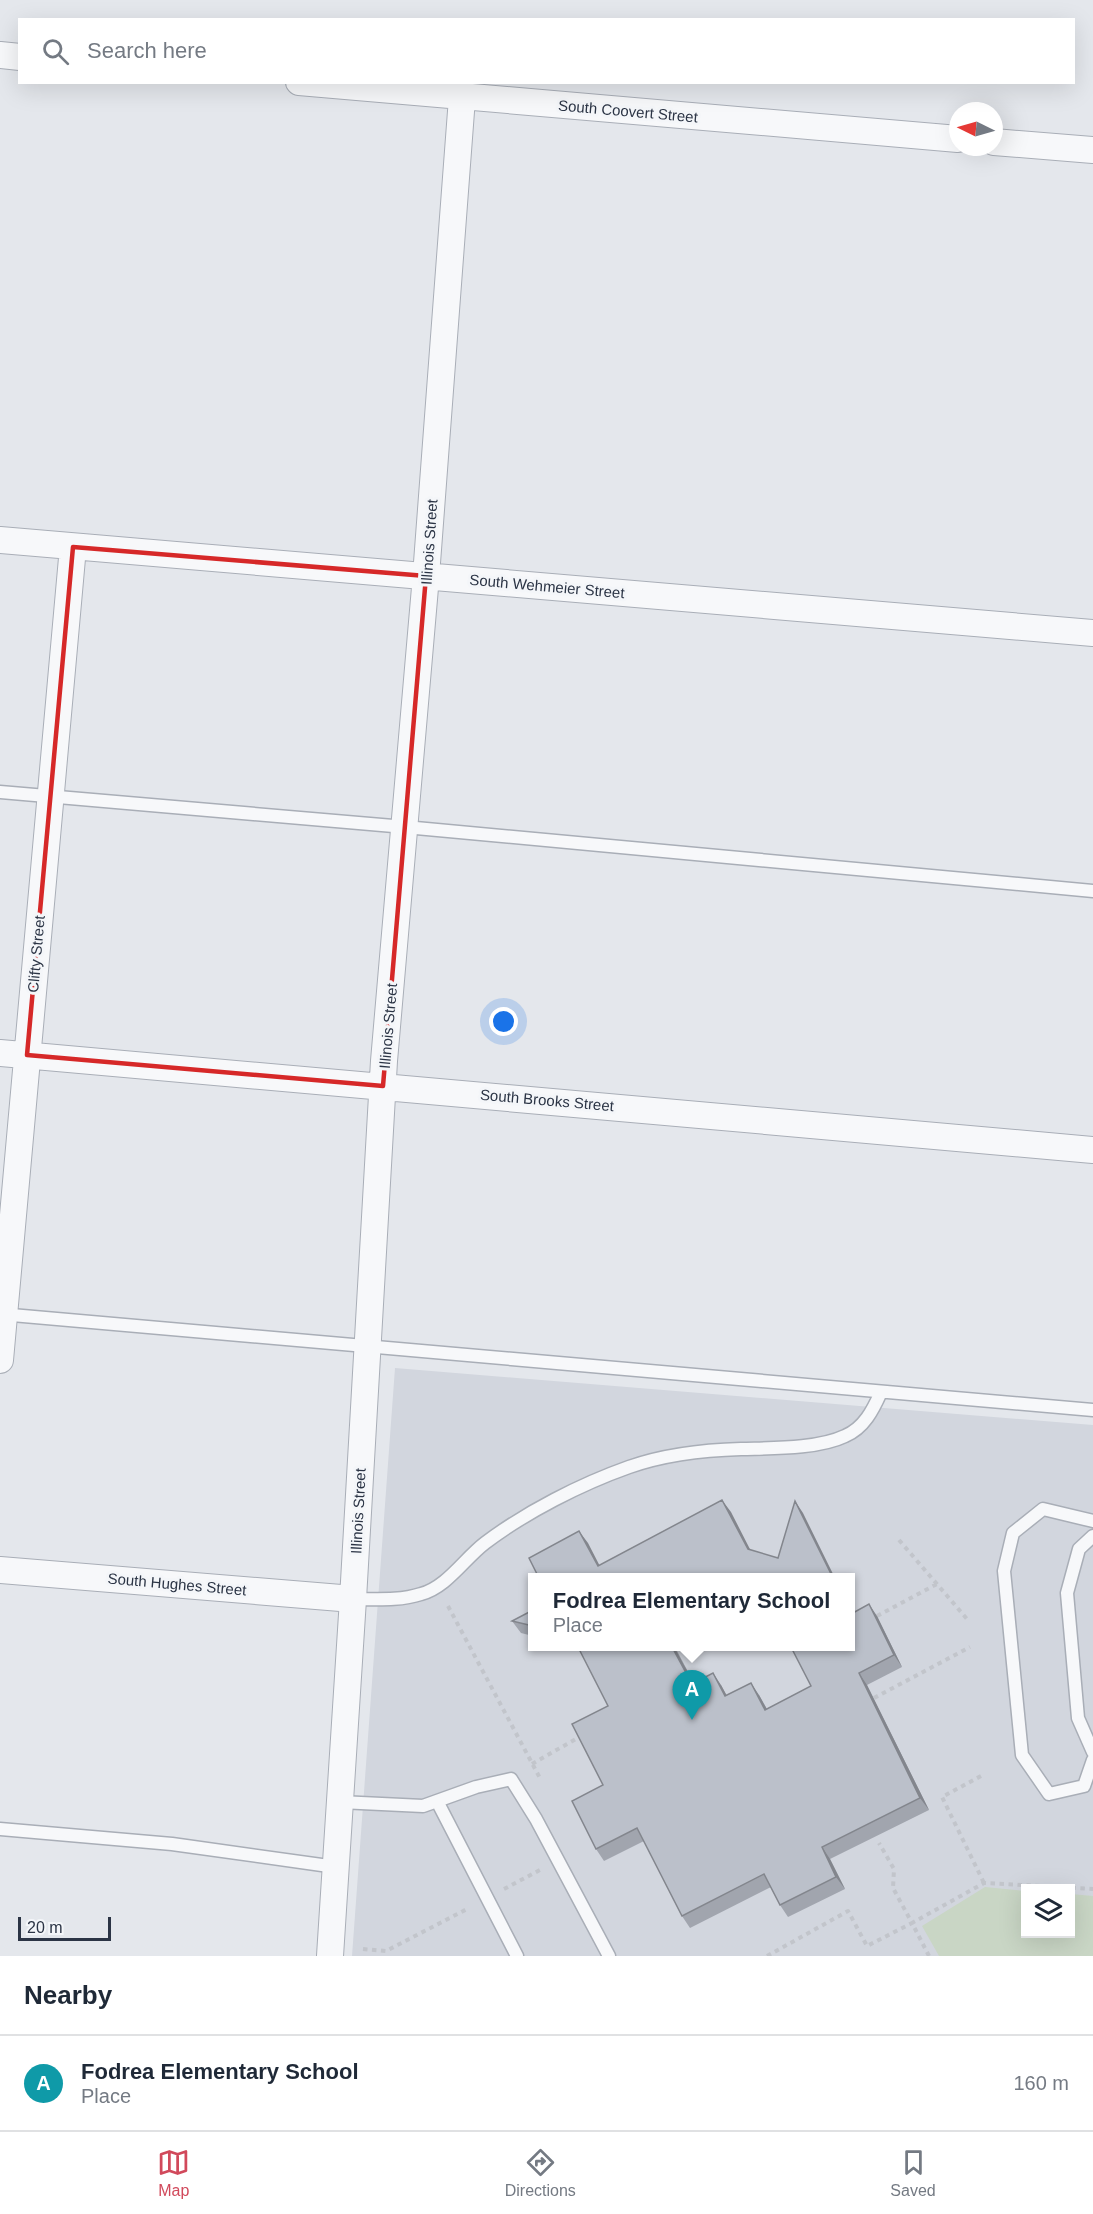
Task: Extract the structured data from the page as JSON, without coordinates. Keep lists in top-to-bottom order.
{
  "streets": {
    "street": [
      "South Coovert Street",
      "Illinois Street",
      "South Wehmeier Street",
      "Clifty Street",
      "South Brooks Street",
      "South Hughes Street"
    ]
  },
  "crossings": [
    ["South Coovert Street", "Illinois Street"],
    ["Illinois Street", "South Wehmeier Street"],
    ["Illinois Street", "South Brooks Street"],
    ["Illinois Street", "South Hughes Street"],
    ["South Wehmeier Street", "Clifty Street"],
    ["Clifty Street", "South Brooks Street"]
  ],
  "scale_bar": "20 m",
  "north": "left",
  "page": {
    "search": "Search here",
    "popup": ["Fodrea Elementary School", "Place"],
    "pins": "A",
    "scale": "20 m",
    "heading": "Nearby",
    "list": [
      {
        "mark": "A",
        "name": "Fodrea Elementary School",
        "note": "Place",
        "value": "160 m"
      }
    ],
    "nav": ["Map", "Directions", "Saved"]
  }
}
